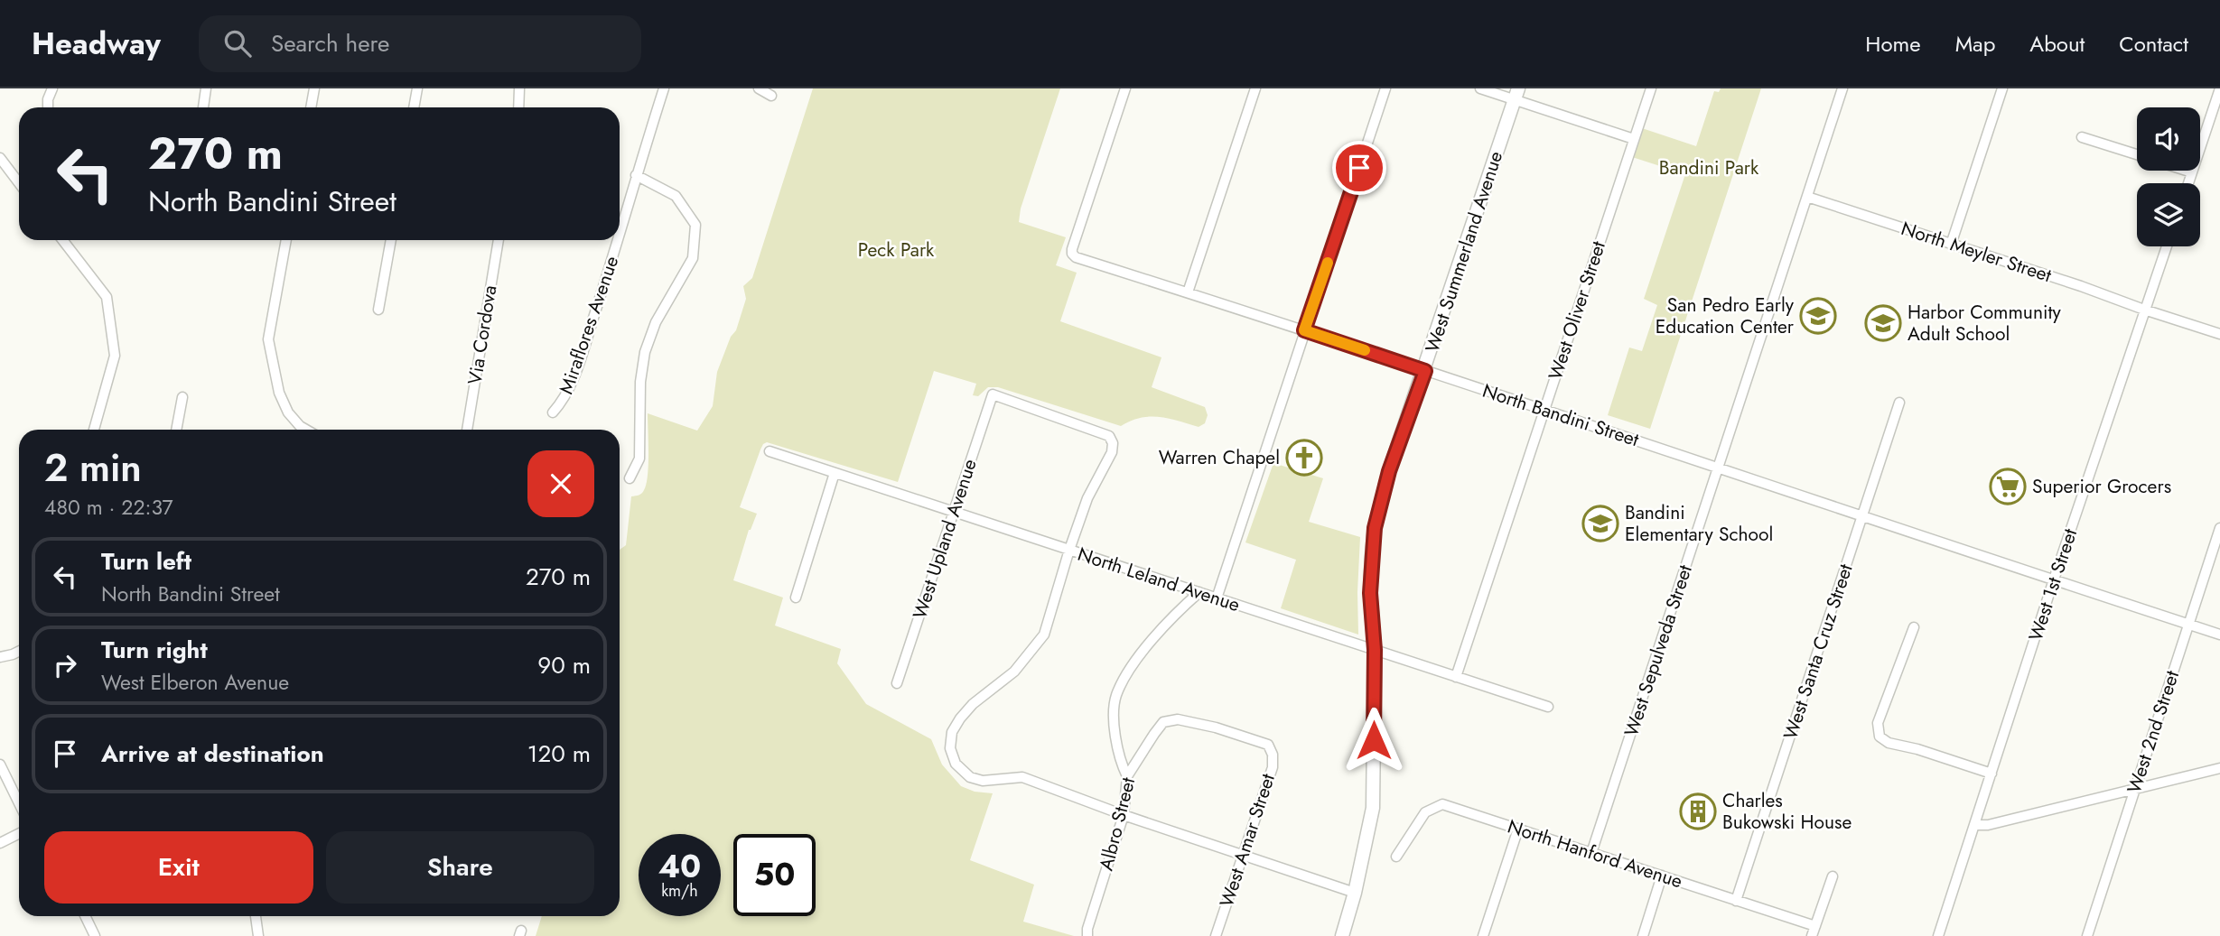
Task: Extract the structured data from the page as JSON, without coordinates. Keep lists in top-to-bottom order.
{
  "streets": {
    "main road": ["West Summerland Avenue"],
    "street": [
      "North Meyler Street",
      "West Oliver Street",
      "Miraflores Avenue",
      "Via Cordova",
      "North Bandini Street",
      "West Upland Avenue",
      "North Leland Avenue",
      "West 1st Street",
      "West Sepulveda Street",
      "West Santa Cruz Street",
      "West 2nd Street",
      "Albro Street",
      "West Amar Street",
      "North Hanford Avenue"
    ]
  },
  "crossings": [
    ["West Summerland Avenue", "North Bandini Street"],
    ["West Summerland Avenue", "North Leland Avenue"],
    ["North Meyler Street", "West 1st Street"],
    ["North Meyler Street", "West Sepulveda Street"],
    ["West Oliver Street", "North Bandini Street"],
    ["West Oliver Street", "North Leland Avenue"],
    ["North Bandini Street", "West 1st Street"],
    ["North Bandini Street", "West Sepulveda Street"],
    ["North Bandini Street", "West Santa Cruz Street"],
    ["North Bandini Street", "West 2nd Street"],
    ["West Upland Avenue", "North Leland Avenue"],
    ["West Sepulveda Street", "North Hanford Avenue"],
    ["West Santa Cruz Street", "North Hanford Avenue"],
    ["Albro Street", "West Amar Street"]
  ],
  "parks": ["Bandini Park", "Peck Park"],
  "places": {
    "school or university": ["San Pedro Early Education Center", "Harbor Community Adult School", "Bandini Elementary School"],
    "church": ["Warren Chapel"],
    "supermarket": ["Superior Grocers"],
    "building": ["Charles Bukowski House"]
  },
  "page": {
    "header": "Headway",
    "search": "Search here",
    "nav": [
      "Home",
      "Map",
      "About",
      "Contact"
    ],
    "turn": ["270 m", "North Bandini Street"],
    "heading": ["2 min", "480 m · 22:37"],
    "list": [
      {
        "name": "Turn left",
        "note": "North Bandini Street",
        "value": "270 m"
      },
      {
        "name": "Turn right",
        "note": "West Elberon Avenue",
        "value": "90 m"
      },
      {
        "name": "Arrive at destination",
        "value": "120 m"
      }
    ],
    "buttons": ["Exit", "Share"],
    "speed": "40 km/h",
    "limit": "50"
  }
}
